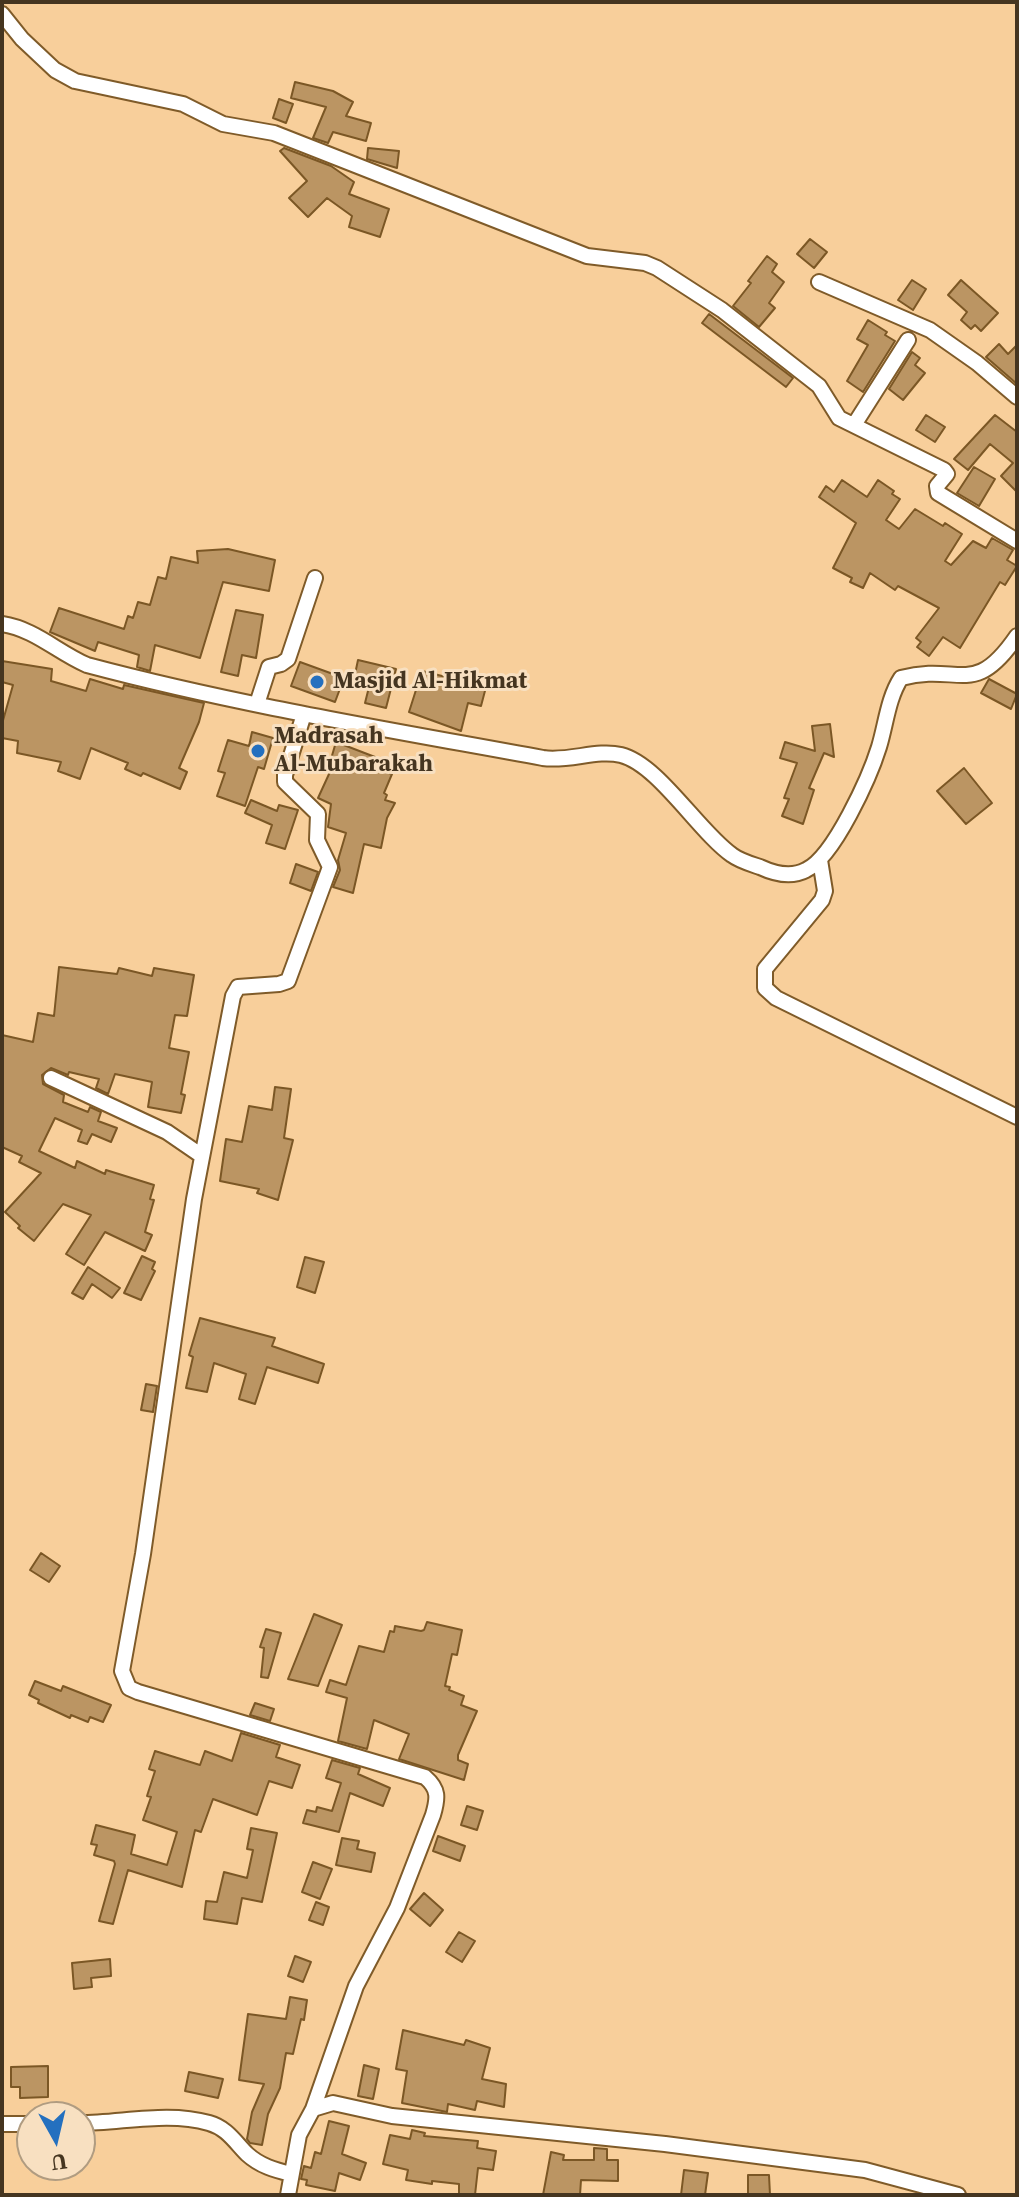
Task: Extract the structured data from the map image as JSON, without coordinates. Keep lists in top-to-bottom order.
{
  "places": ["Masjid Al-Hikmat", "Madrasah Al-Mubarakah"],
  "north": "bottom"
}
